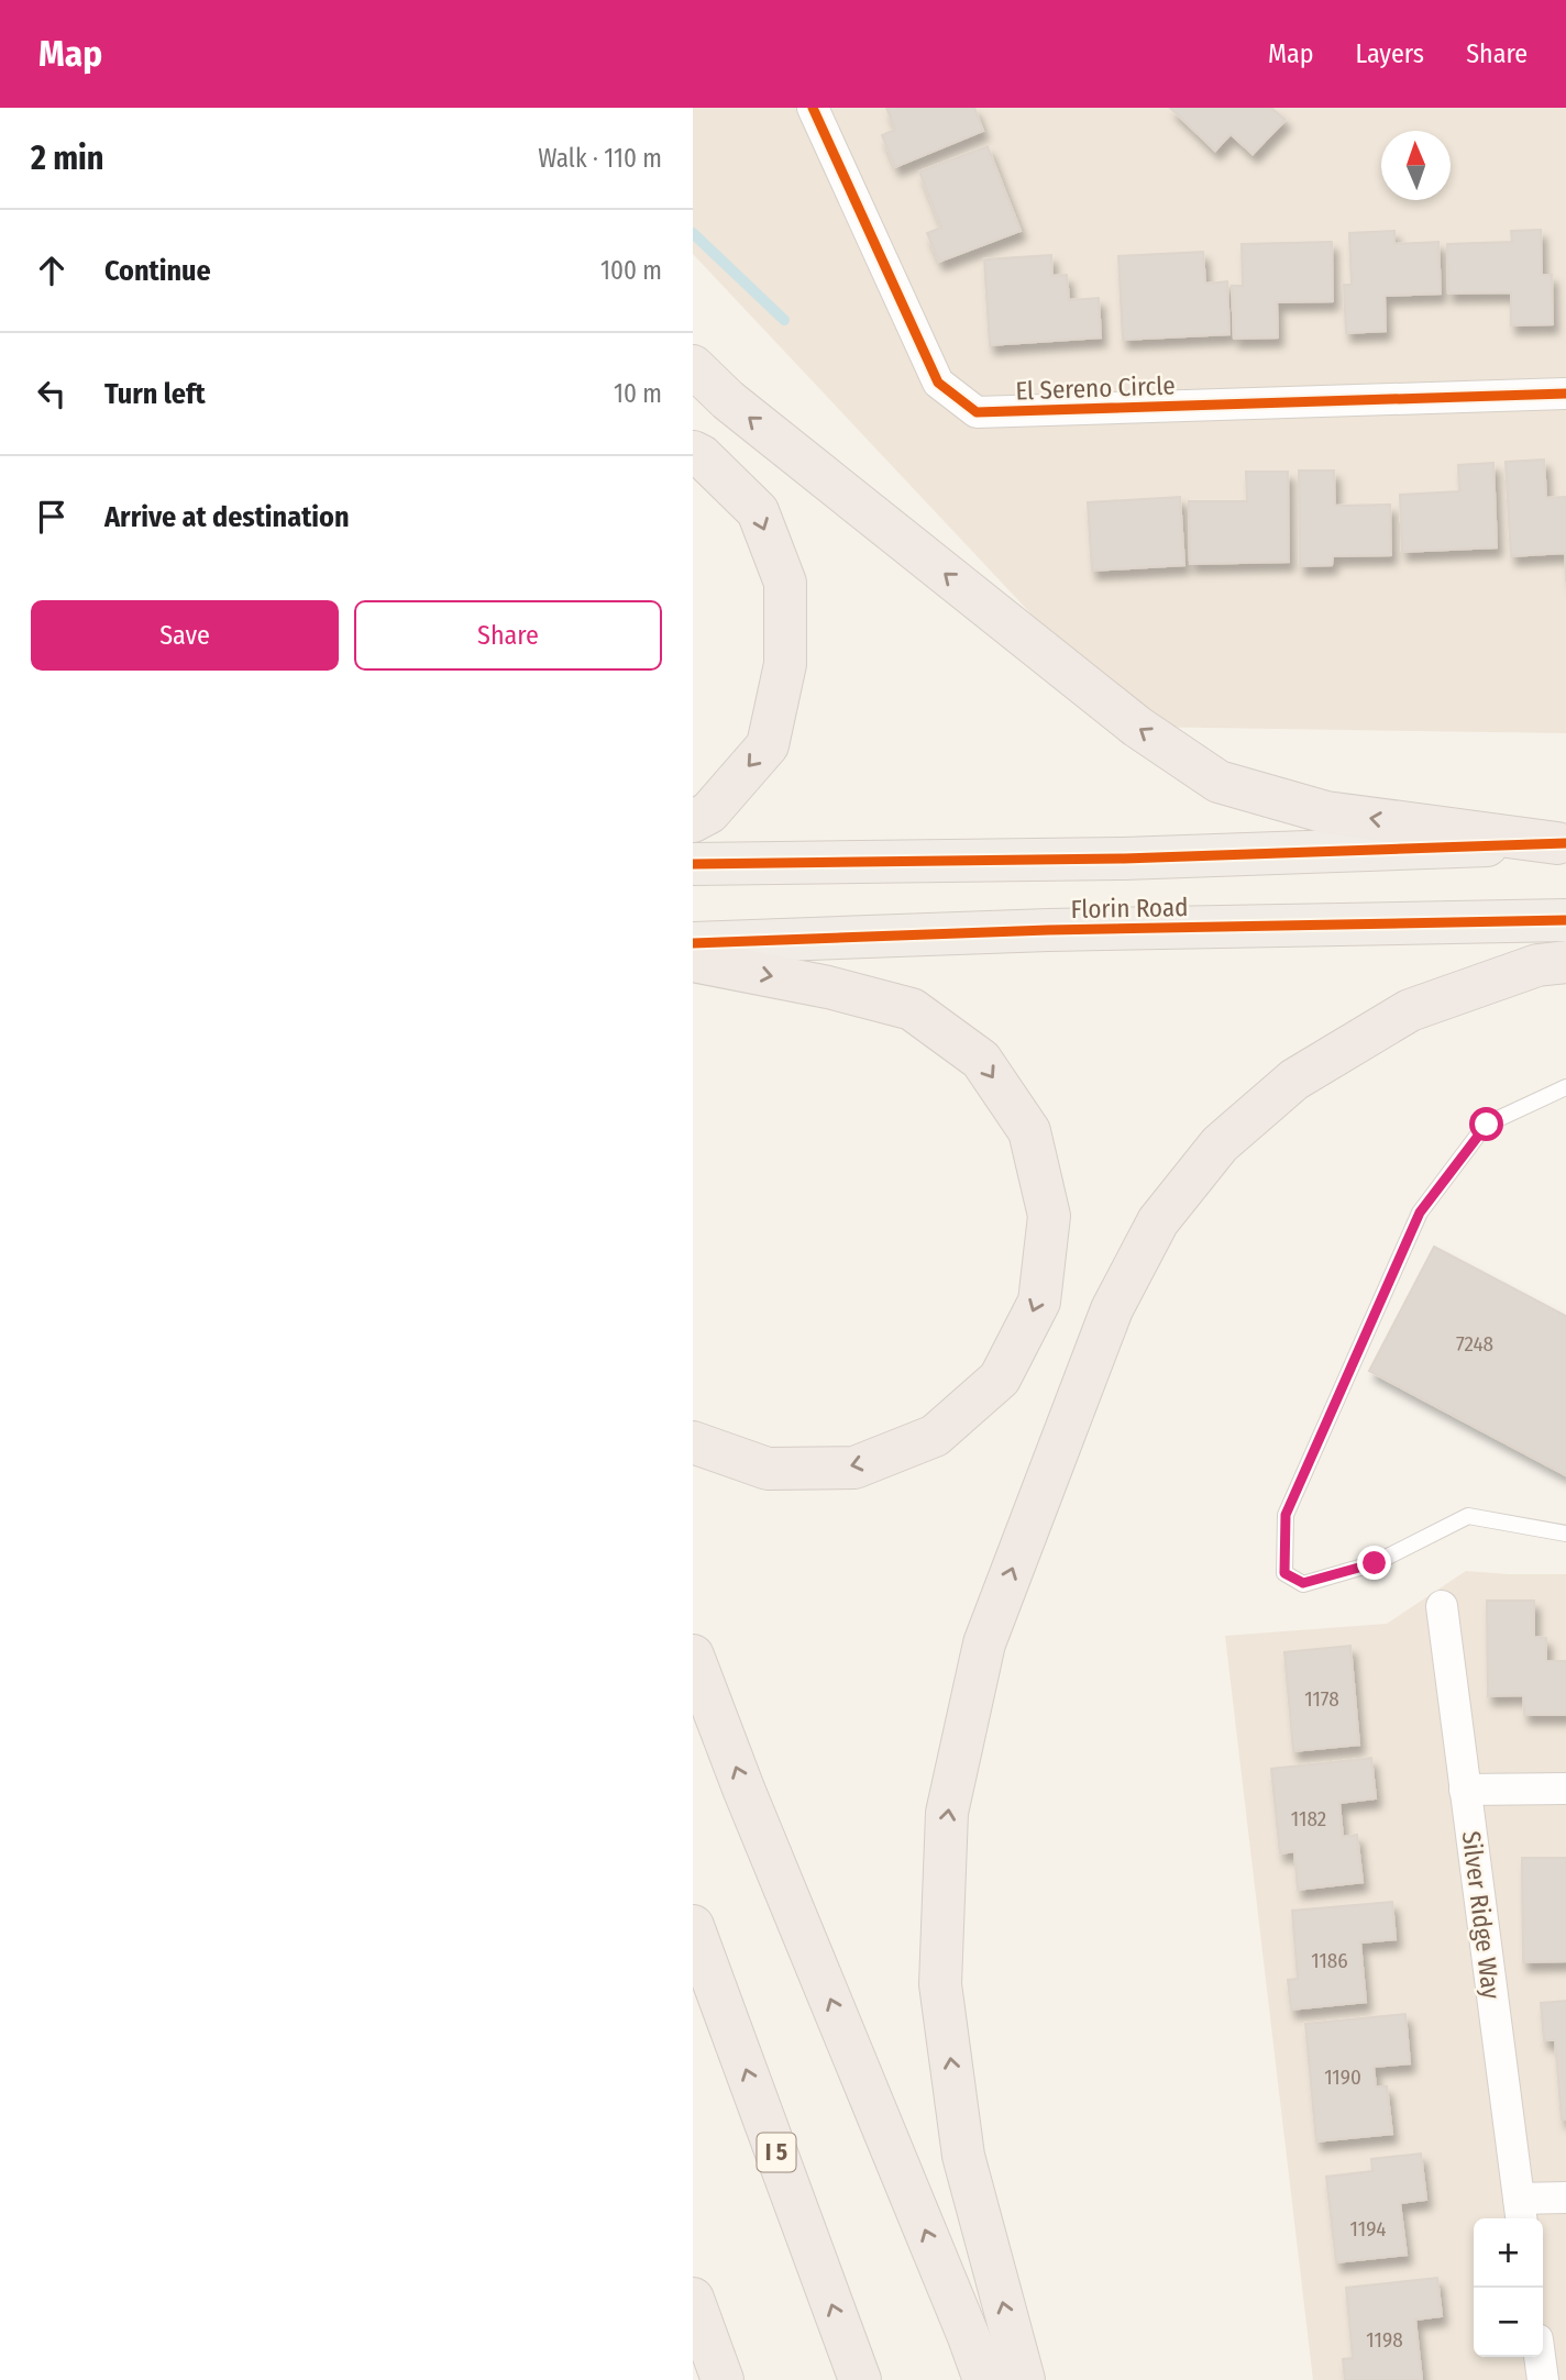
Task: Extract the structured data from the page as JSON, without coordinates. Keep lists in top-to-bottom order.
{
  "streets": {
    "highway": ["I 5"],
    "main road": ["Florin Road"],
    "street": ["El Sereno Circle", "Silver Ridge Way"]
  },
  "house_numbers": [
    "7248",
    "1178",
    "1182",
    "1186",
    "1190",
    "1194",
    "1198"
  ],
  "north": "top",
  "page": {
    "header": "Map",
    "nav": ["Map", "Layers", "Share"],
    "heading": ["2 min", "Walk · 110 m"],
    "list": [
      ["Continue", "100 m"],
      ["Turn left", "10 m"],
      "Arrive at destination"
    ],
    "buttons": ["Save", "Share"],
    "map_buttons": ["+", "−"]
  }
}
